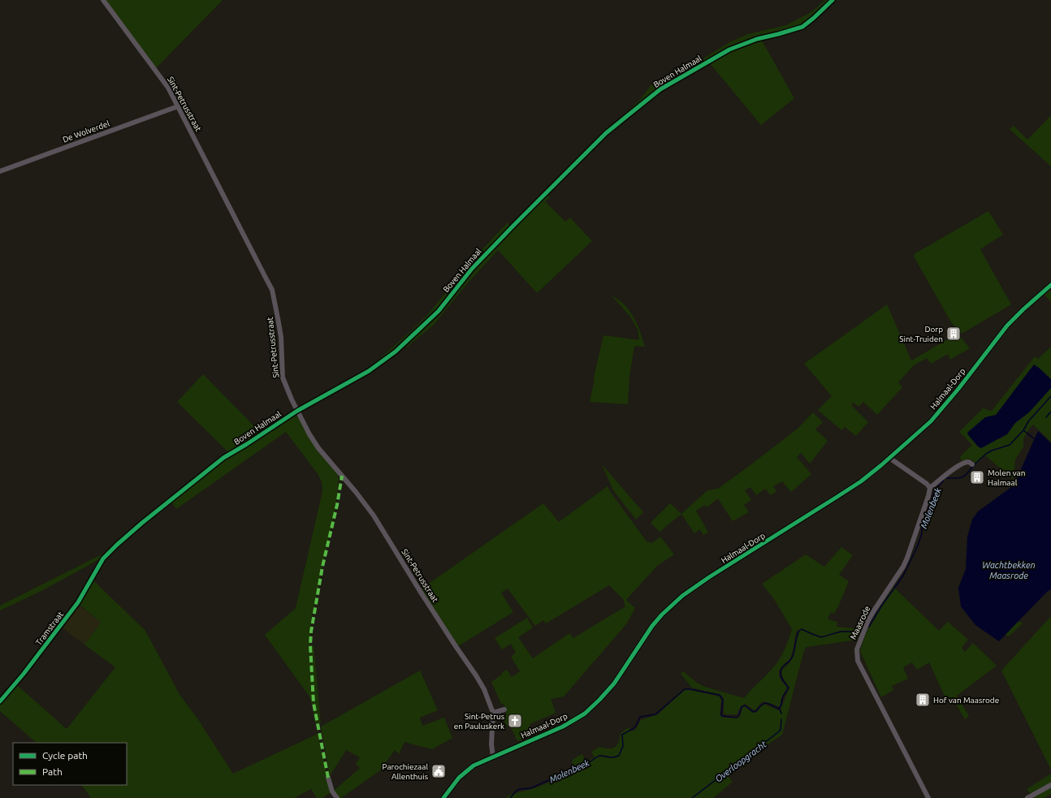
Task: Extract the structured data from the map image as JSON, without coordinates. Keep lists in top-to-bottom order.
{
  "streets": {
    "street": [
      "Boven Halmaal",
      "Sint-Petrusstraat",
      "De Wolverdel",
      "Halmaal-Dorp",
      "Maasrode",
      "Tramstraat"
    ]
  },
  "crossings": [
    ["Boven Halmaal", "Sint-Petrusstraat"],
    ["Boven Halmaal", "Tramstraat"],
    ["Sint-Petrusstraat", "De Wolverdel"],
    ["Sint-Petrusstraat", "Halmaal-Dorp"]
  ],
  "water": ["Molenbeek", "Wachtbekken Maasrode", "Overloopgracht"],
  "places": {
    "building": ["Dorp Sint-Truiden", "Molen van Halmaal", "Hof van Maasrode"],
    "church": ["Sint-Petrus en Pauluskerk"],
    "public building": ["Parochiezaal Allenthuis"]
  },
  "legend": ["Cycle path", "Path"]
}
